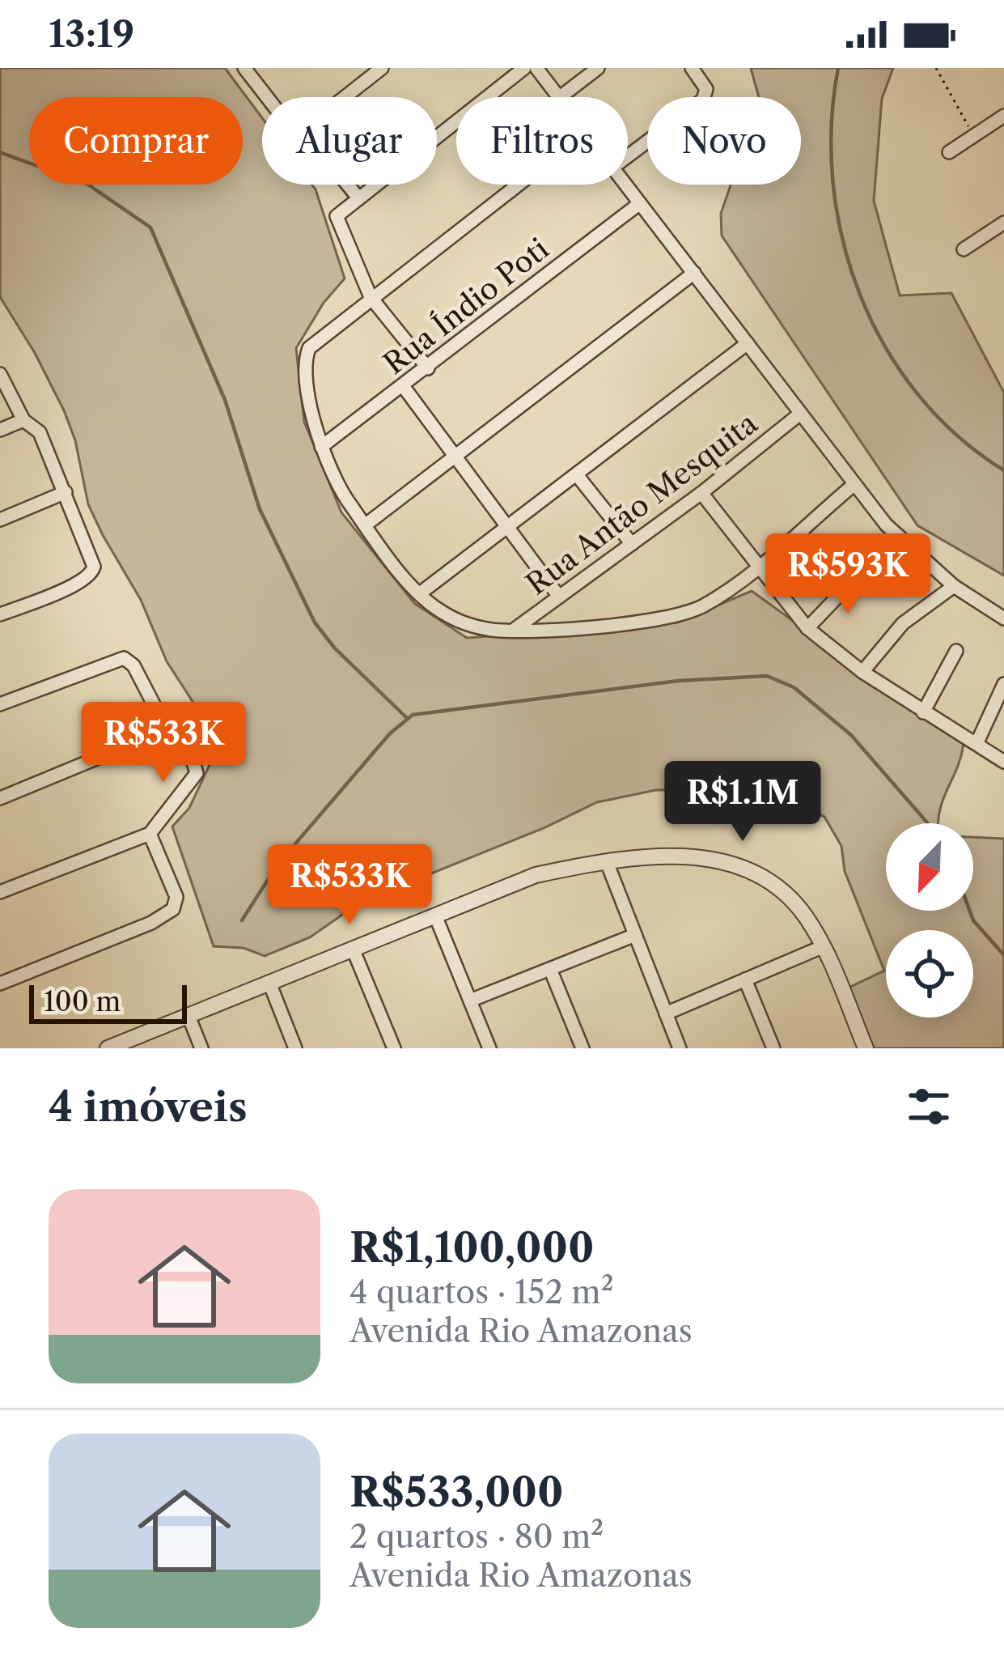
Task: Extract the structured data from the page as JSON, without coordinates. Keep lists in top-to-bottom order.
{
  "streets": {
    "street": ["Rua Índio Poti", "Rua Antão Mesquita"]
  },
  "scale_bar": "100 m",
  "north": "bottom left",
  "page": {
    "status": "13:19",
    "chip": [
      "Comprar",
      "Alugar",
      "Filtros",
      "Novo"
    ],
    "price": [
      "R$593K",
      "R$533K",
      "R$1.1M",
      "R$533K"
    ],
    "scale": "100 m",
    "heading": "4 imóveis",
    "list": [
      {
        "name": "R$1,100,000",
        "note": "4 quartos · 152 m² · Avenida Rio Amazonas"
      },
      {
        "name": "R$533,000",
        "note": "2 quartos · 80 m² · Avenida Rio Amazonas"
      }
    ]
  }
}
